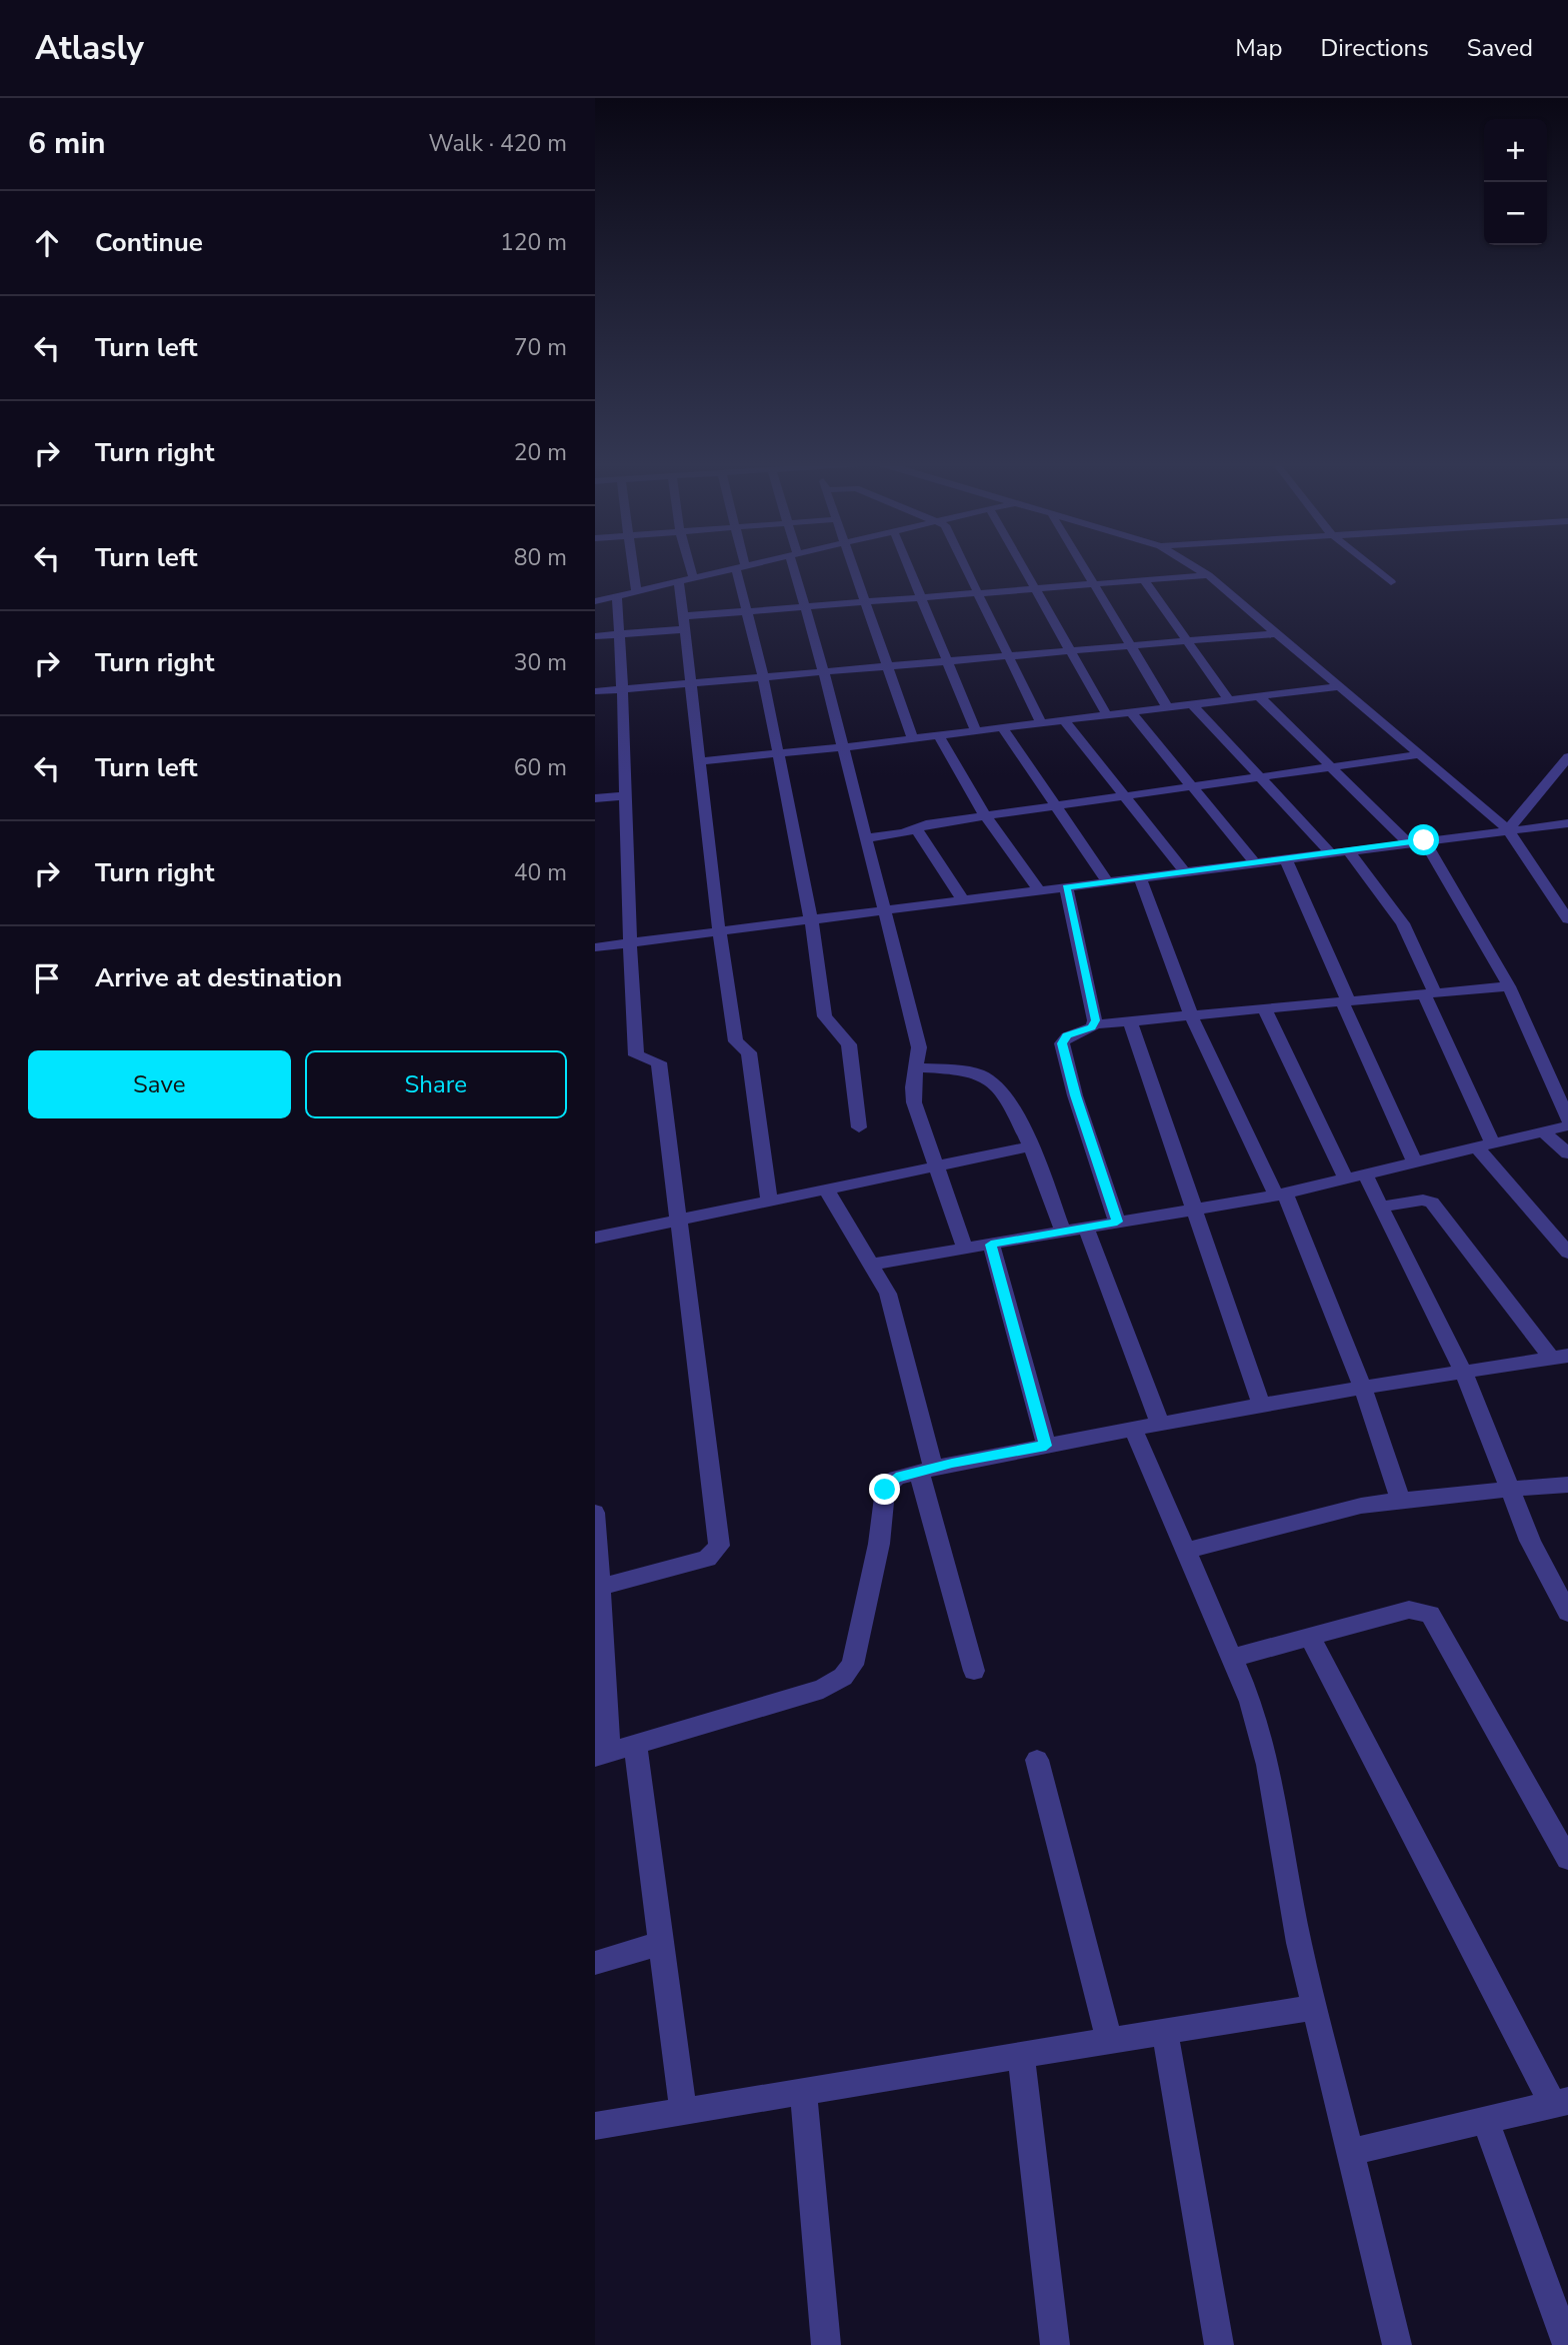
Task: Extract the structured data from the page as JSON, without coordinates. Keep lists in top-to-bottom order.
{
  "page": {
    "header": "Atlasly",
    "nav": ["Map", "Directions", "Saved"],
    "heading": ["6 min", "Walk · 420 m"],
    "map_buttons": ["+", "−"],
    "list": [
      ["Continue", "120 m"],
      ["Turn left", "70 m"],
      ["Turn right", "20 m"],
      ["Turn left", "80 m"],
      ["Turn right", "30 m"],
      ["Turn left", "60 m"],
      ["Turn right", "40 m"],
      "Arrive at destination"
    ],
    "buttons": ["Save", "Share"]
  }
}
